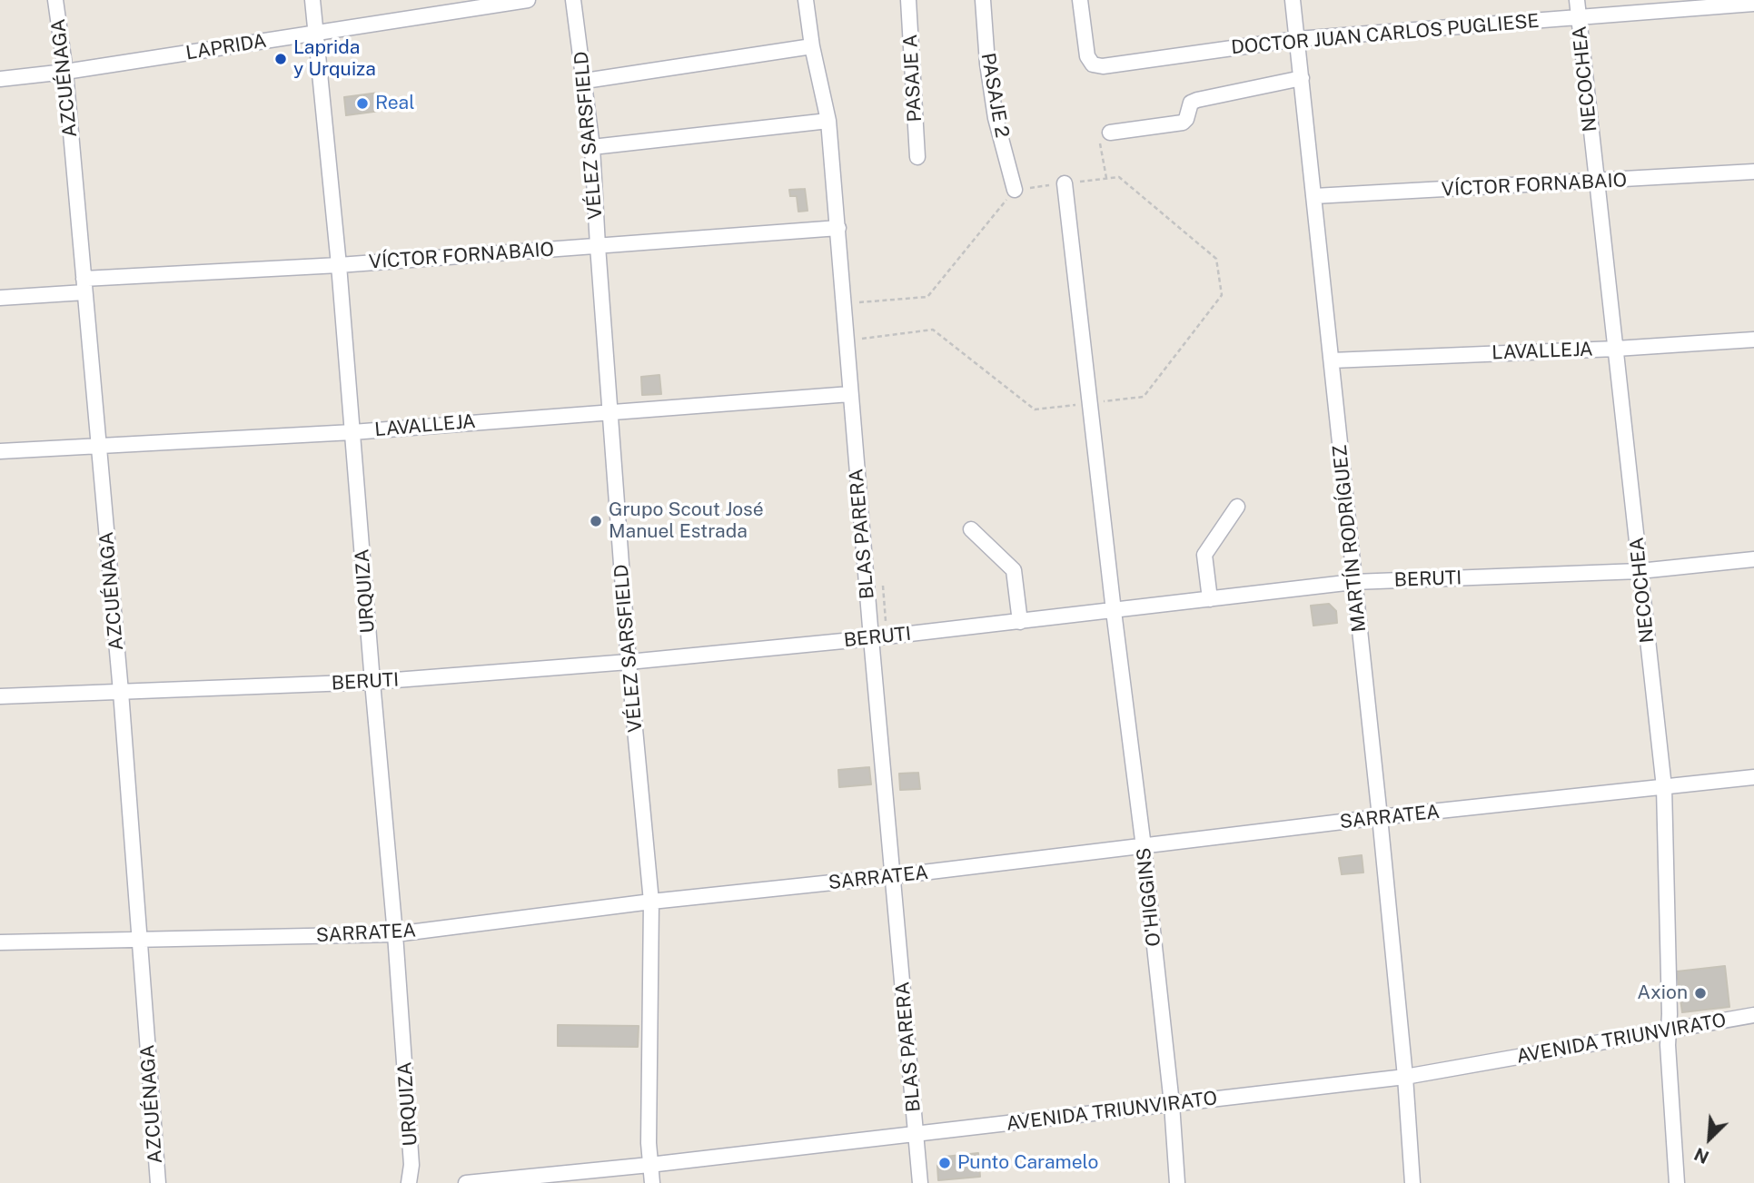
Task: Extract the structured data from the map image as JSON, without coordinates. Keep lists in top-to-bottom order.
{
  "streets": {
    "street": [
      "DOCTOR JUAN CARLOS PUGLIESE",
      "LAPRIDA",
      "AZCUÉNAGA",
      "PASAJE A",
      "NECOCHEA",
      "PASAJE 2",
      "VÉLEZ SARSFIELD",
      "VÍCTOR FORNABAIO",
      "LAVALLEJA",
      "BLAS PARERA",
      "MARTÍN RODRÍGUEZ",
      "BERUTI",
      "URQUIZA",
      "SARRATEA",
      "O'HIGGINS",
      "AVENIDA TRIUNVIRATO"
    ]
  },
  "crossings": [
    ["DOCTOR JUAN CARLOS PUGLIESE", "NECOCHEA"],
    ["DOCTOR JUAN CARLOS PUGLIESE", "MARTÍN RODRÍGUEZ"],
    ["LAPRIDA", "AZCUÉNAGA"],
    ["LAPRIDA", "URQUIZA"],
    ["AZCUÉNAGA", "VÍCTOR FORNABAIO"],
    ["AZCUÉNAGA", "LAVALLEJA"],
    ["AZCUÉNAGA", "BERUTI"],
    ["AZCUÉNAGA", "SARRATEA"],
    ["NECOCHEA", "VÍCTOR FORNABAIO"],
    ["NECOCHEA", "LAVALLEJA"],
    ["NECOCHEA", "BERUTI"],
    ["NECOCHEA", "SARRATEA"],
    ["NECOCHEA", "AVENIDA TRIUNVIRATO"],
    ["VÉLEZ SARSFIELD", "VÍCTOR FORNABAIO"],
    ["VÉLEZ SARSFIELD", "LAVALLEJA"],
    ["VÉLEZ SARSFIELD", "BERUTI"],
    ["VÉLEZ SARSFIELD", "SARRATEA"],
    ["VÉLEZ SARSFIELD", "AVENIDA TRIUNVIRATO"],
    ["VÍCTOR FORNABAIO", "BLAS PARERA"],
    ["VÍCTOR FORNABAIO", "MARTÍN RODRÍGUEZ"],
    ["VÍCTOR FORNABAIO", "URQUIZA"],
    ["LAVALLEJA", "BLAS PARERA"],
    ["LAVALLEJA", "MARTÍN RODRÍGUEZ"],
    ["LAVALLEJA", "URQUIZA"],
    ["BLAS PARERA", "BERUTI"],
    ["BLAS PARERA", "SARRATEA"],
    ["BLAS PARERA", "AVENIDA TRIUNVIRATO"],
    ["MARTÍN RODRÍGUEZ", "BERUTI"],
    ["MARTÍN RODRÍGUEZ", "SARRATEA"],
    ["MARTÍN RODRÍGUEZ", "AVENIDA TRIUNVIRATO"],
    ["BERUTI", "URQUIZA"],
    ["BERUTI", "O'HIGGINS"],
    ["URQUIZA", "SARRATEA"],
    ["SARRATEA", "O'HIGGINS"],
    ["O'HIGGINS", "AVENIDA TRIUNVIRATO"]
  ],
  "places": [
    "Laprida y Urquiza",
    "Real",
    "Grupo Scout José Manuel Estrada",
    "Axion",
    "Punto Caramelo"
  ],
  "north": "bottom left"
}
